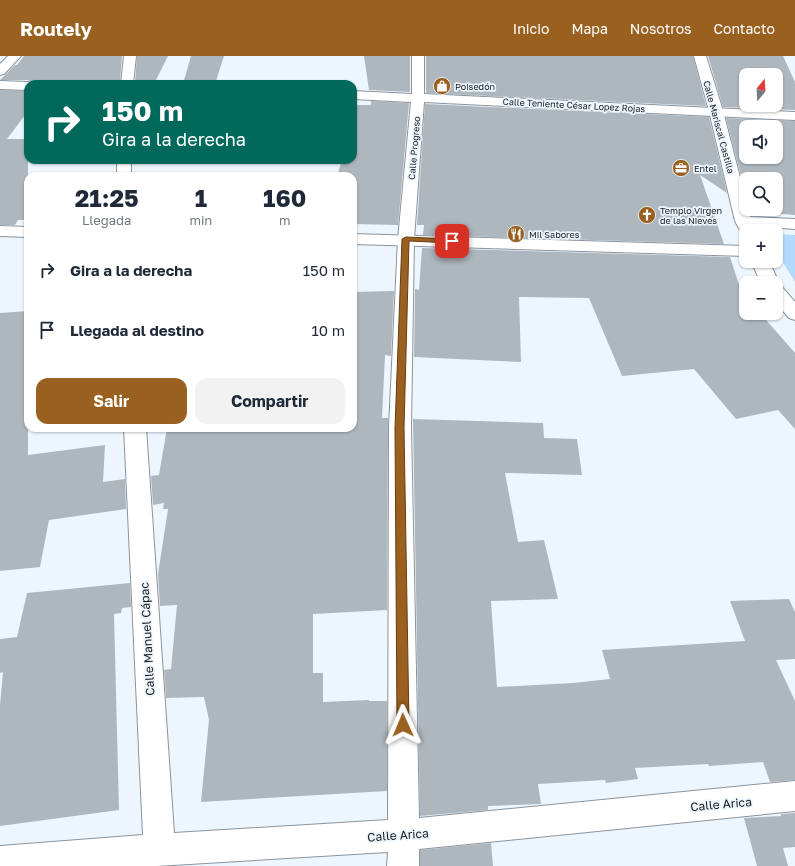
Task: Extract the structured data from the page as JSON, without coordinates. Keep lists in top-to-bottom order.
{
  "streets": {
    "street": [
      "Calle Teniente César Lopez Rojas",
      "Calle Mariscal Castilla",
      "Calle Progreso",
      "Calle Manuel Cápac",
      "Calle Arica"
    ]
  },
  "crossings": [
    ["Calle Teniente César Lopez Rojas", "Calle Mariscal Castilla"],
    ["Calle Teniente César Lopez Rojas", "Calle Progreso"],
    ["Calle Progreso", "Calle Arica"],
    ["Calle Manuel Cápac", "Calle Arica"]
  ],
  "places": {
    "shop": ["Poisedón"],
    "office": ["Entel"],
    "church": ["Templo Virgen de las Nieves"],
    "restaurant": ["Mil Sabores"]
  },
  "north": "top",
  "page": {
    "header": "Routely",
    "nav": [
      "Inicio",
      "Mapa",
      "Nosotros",
      "Contacto"
    ],
    "map_buttons": ["+", "−"],
    "turn": ["150 m", "Gira a la derecha"],
    "eta": [
      "21:25",
      "Llegada",
      "1",
      "min",
      "160",
      "m"
    ],
    "list": [
      {
        "name": "Gira a la derecha",
        "value": "150 m"
      },
      {
        "name": "Llegada al destino",
        "value": "10 m"
      }
    ],
    "buttons": ["Salir", "Compartir"]
  }
}
